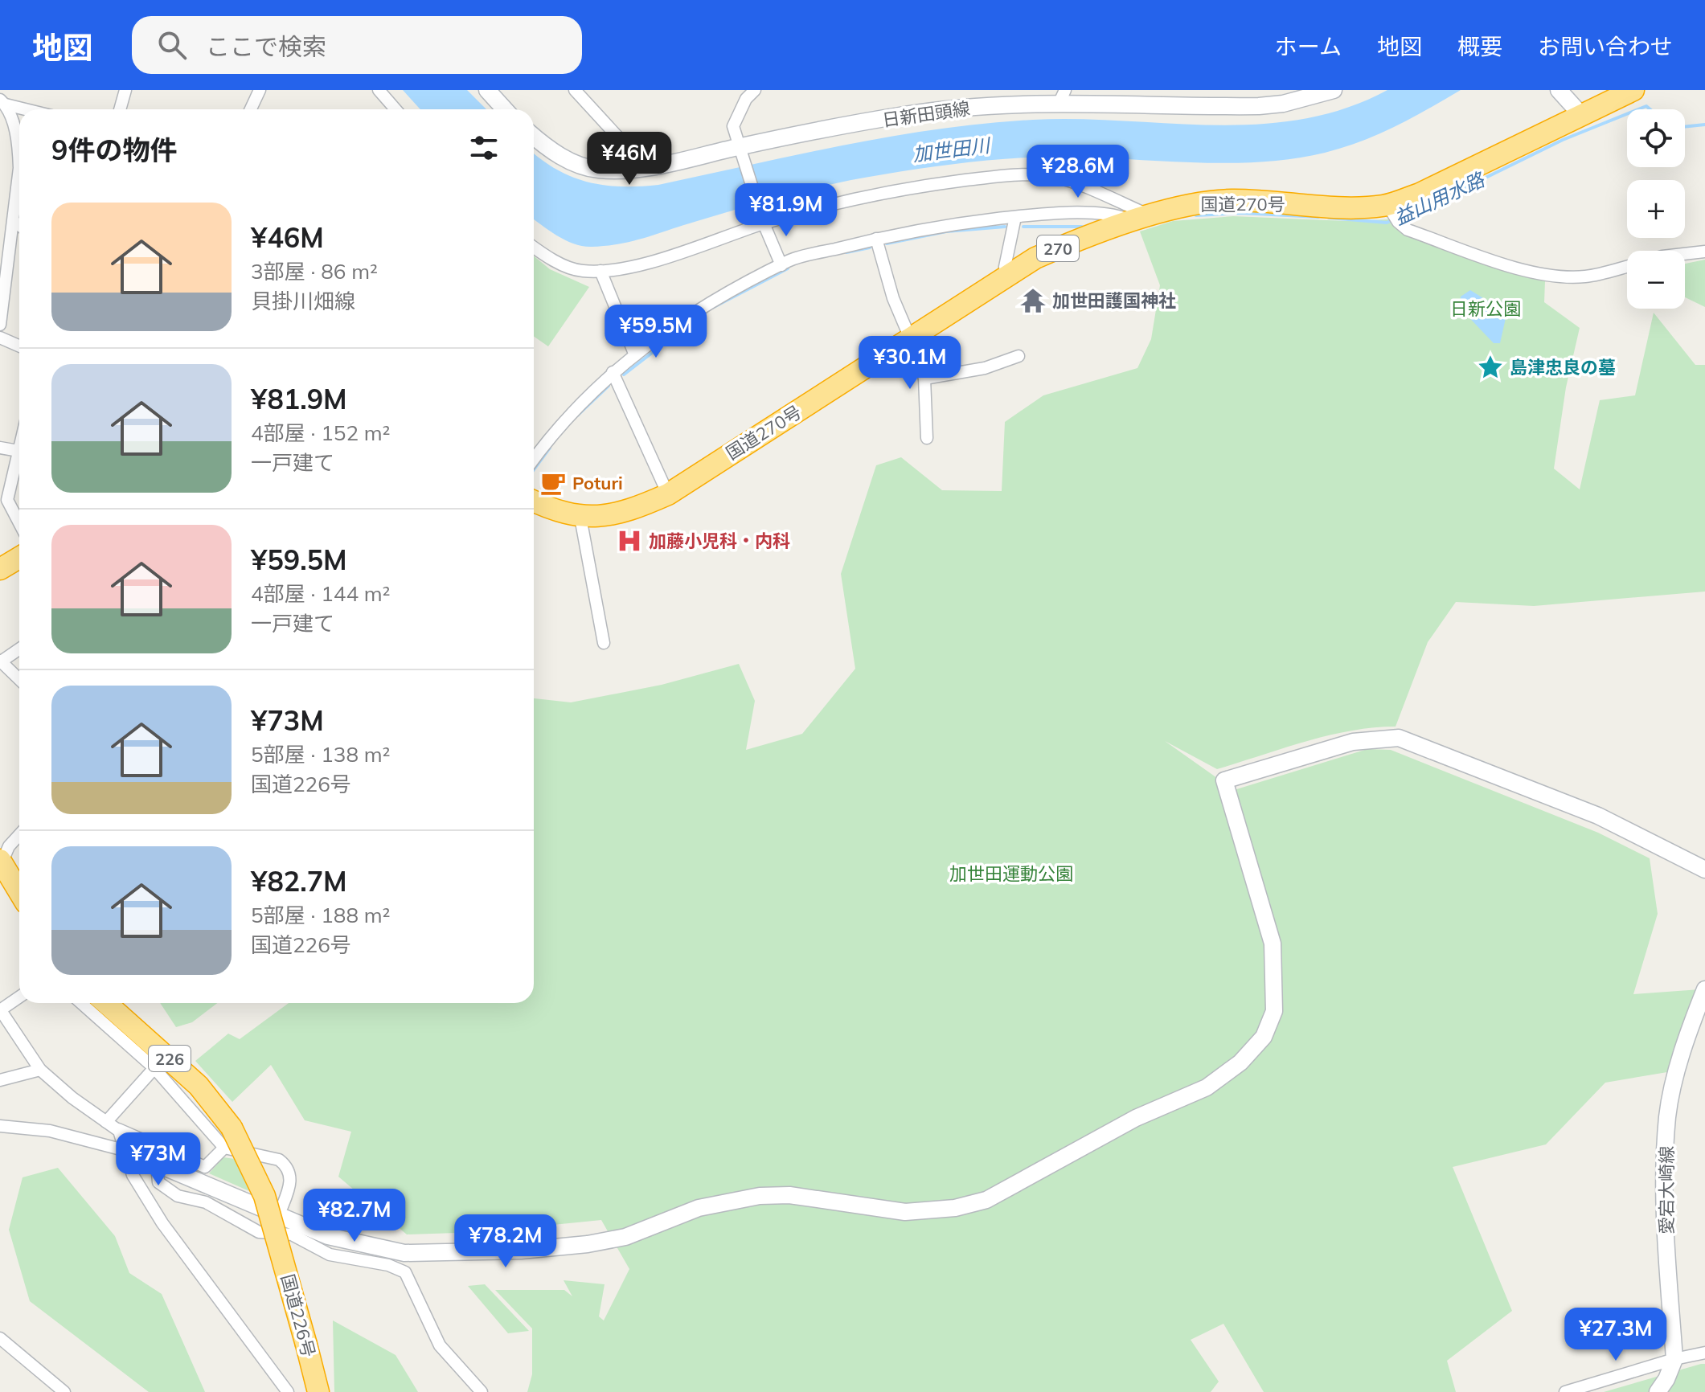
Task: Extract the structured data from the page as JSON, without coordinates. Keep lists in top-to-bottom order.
{
  "streets": {
    "highway": [
      "国道270号",
      "270",
      "226",
      "国道226号"
    ],
    "street": ["日新田頭線", "愛宕大崎線"]
  },
  "water": ["加世田川", "益山用水路"],
  "parks": ["日新公園", "加世田運動公園"],
  "places": {
    "temple": ["加世田護国神社"],
    "place": ["島津忠良の墓"],
    "cafe": ["Poturi"],
    "hospital": ["加藤小児科・内科"]
  },
  "page": {
    "header": "地図",
    "search": "ここで検索",
    "nav": [
      "ホーム",
      "地図",
      "概要",
      "お問い合わせ"
    ],
    "map_buttons": ["+", "−"],
    "heading": "9件の物件",
    "price": [
      "¥46M",
      "¥28.6M",
      "¥81.9M",
      "¥59.5M",
      "¥30.1M",
      "¥73M",
      "¥82.7M",
      "¥78.2M",
      "¥27.3M"
    ],
    "list": [
      {
        "name": "¥46M",
        "note": "3部屋 · 86 m² · 貝掛川畑線"
      },
      {
        "name": "¥81.9M",
        "note": "4部屋 · 152 m² · 一戸建て"
      },
      {
        "name": "¥59.5M",
        "note": "4部屋 · 144 m² · 一戸建て"
      },
      {
        "name": "¥73M",
        "note": "5部屋 · 138 m² · 国道226号"
      },
      {
        "name": "¥82.7M",
        "note": "5部屋 · 188 m² · 国道226号"
      }
    ]
  }
}
